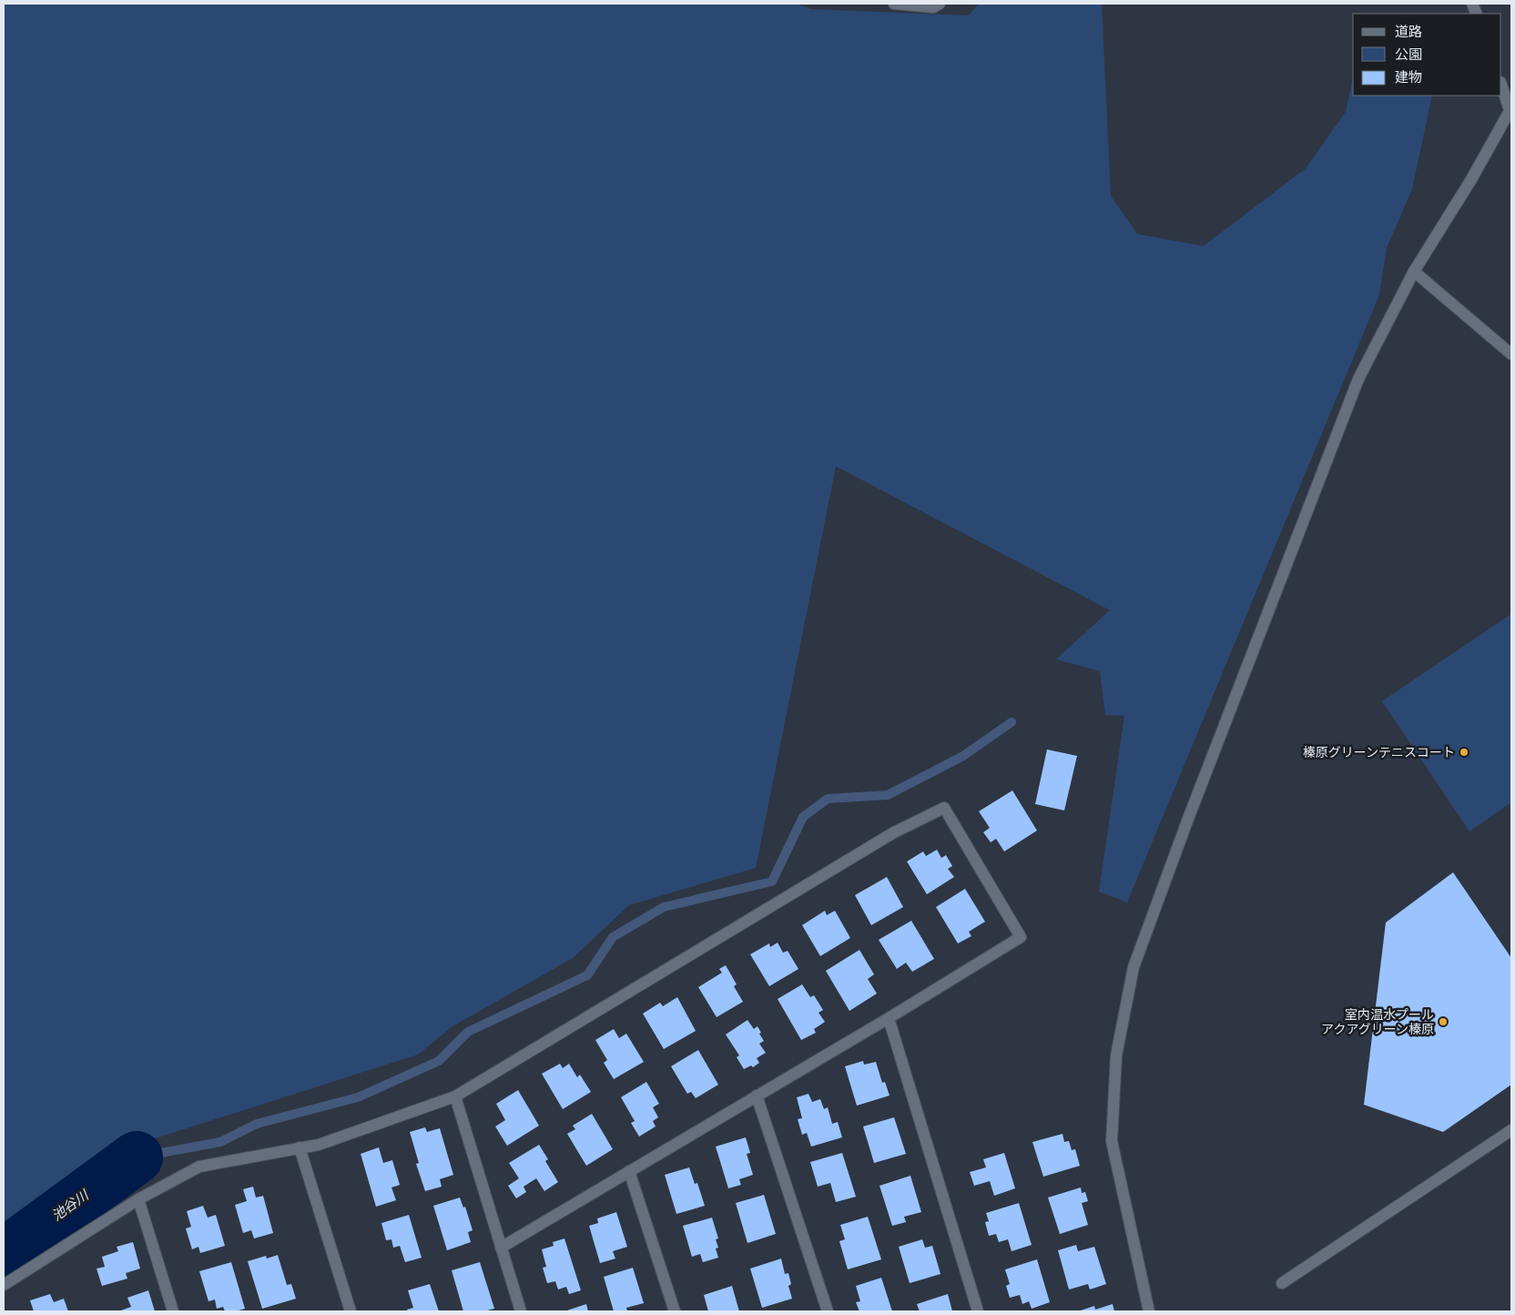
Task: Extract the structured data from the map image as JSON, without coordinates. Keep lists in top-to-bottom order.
{
  "water": ["池谷川"],
  "places": ["榛原グリーンテニスコート", "室内温水プール アクアグリーン榛原"],
  "legend": ["道路", "公園", "建物"]
}
